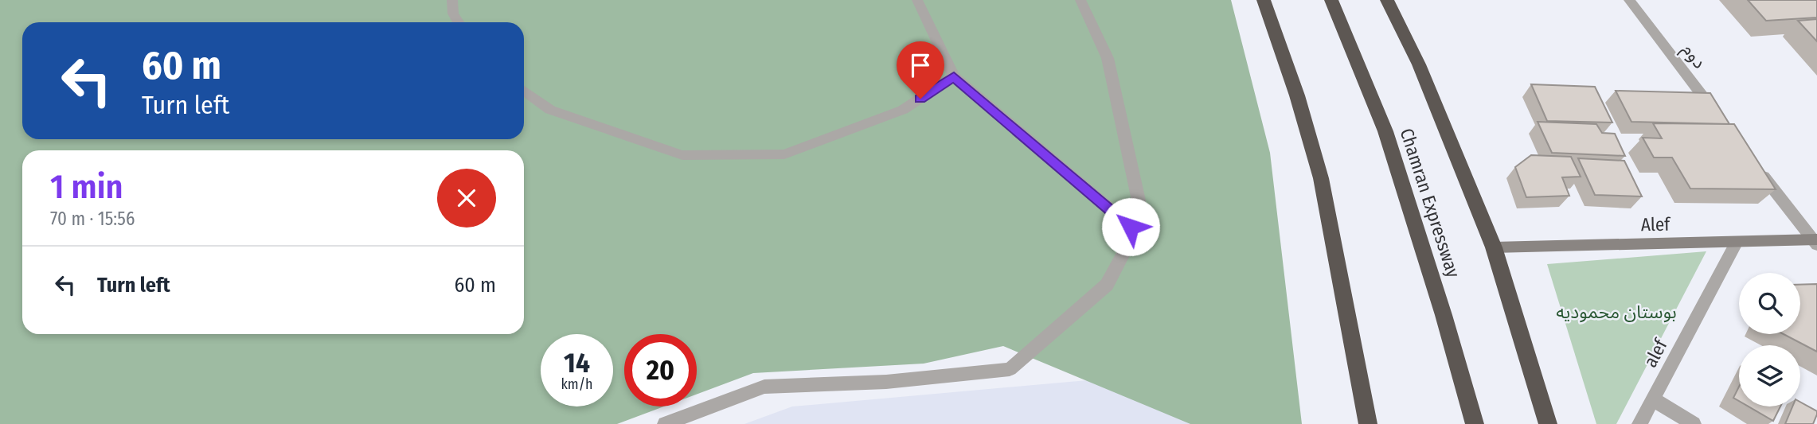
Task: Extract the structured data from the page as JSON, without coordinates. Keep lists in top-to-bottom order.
{
  "streets": {
    "highway": ["Chamran Expressway"],
    "main road": ["Alef"],
    "street": ["دوم", "alef"]
  },
  "crossings": [
    ["Alef", "alef"]
  ],
  "parks": ["بوستان محمودیه"],
  "page": {
    "turn": ["60 m", "Turn left"],
    "heading": ["1 min", "70 m · 15:56"],
    "list": [
      {
        "name": "Turn left",
        "value": "60 m"
      }
    ],
    "speed": "14 km/h",
    "limit": "20"
  }
}
